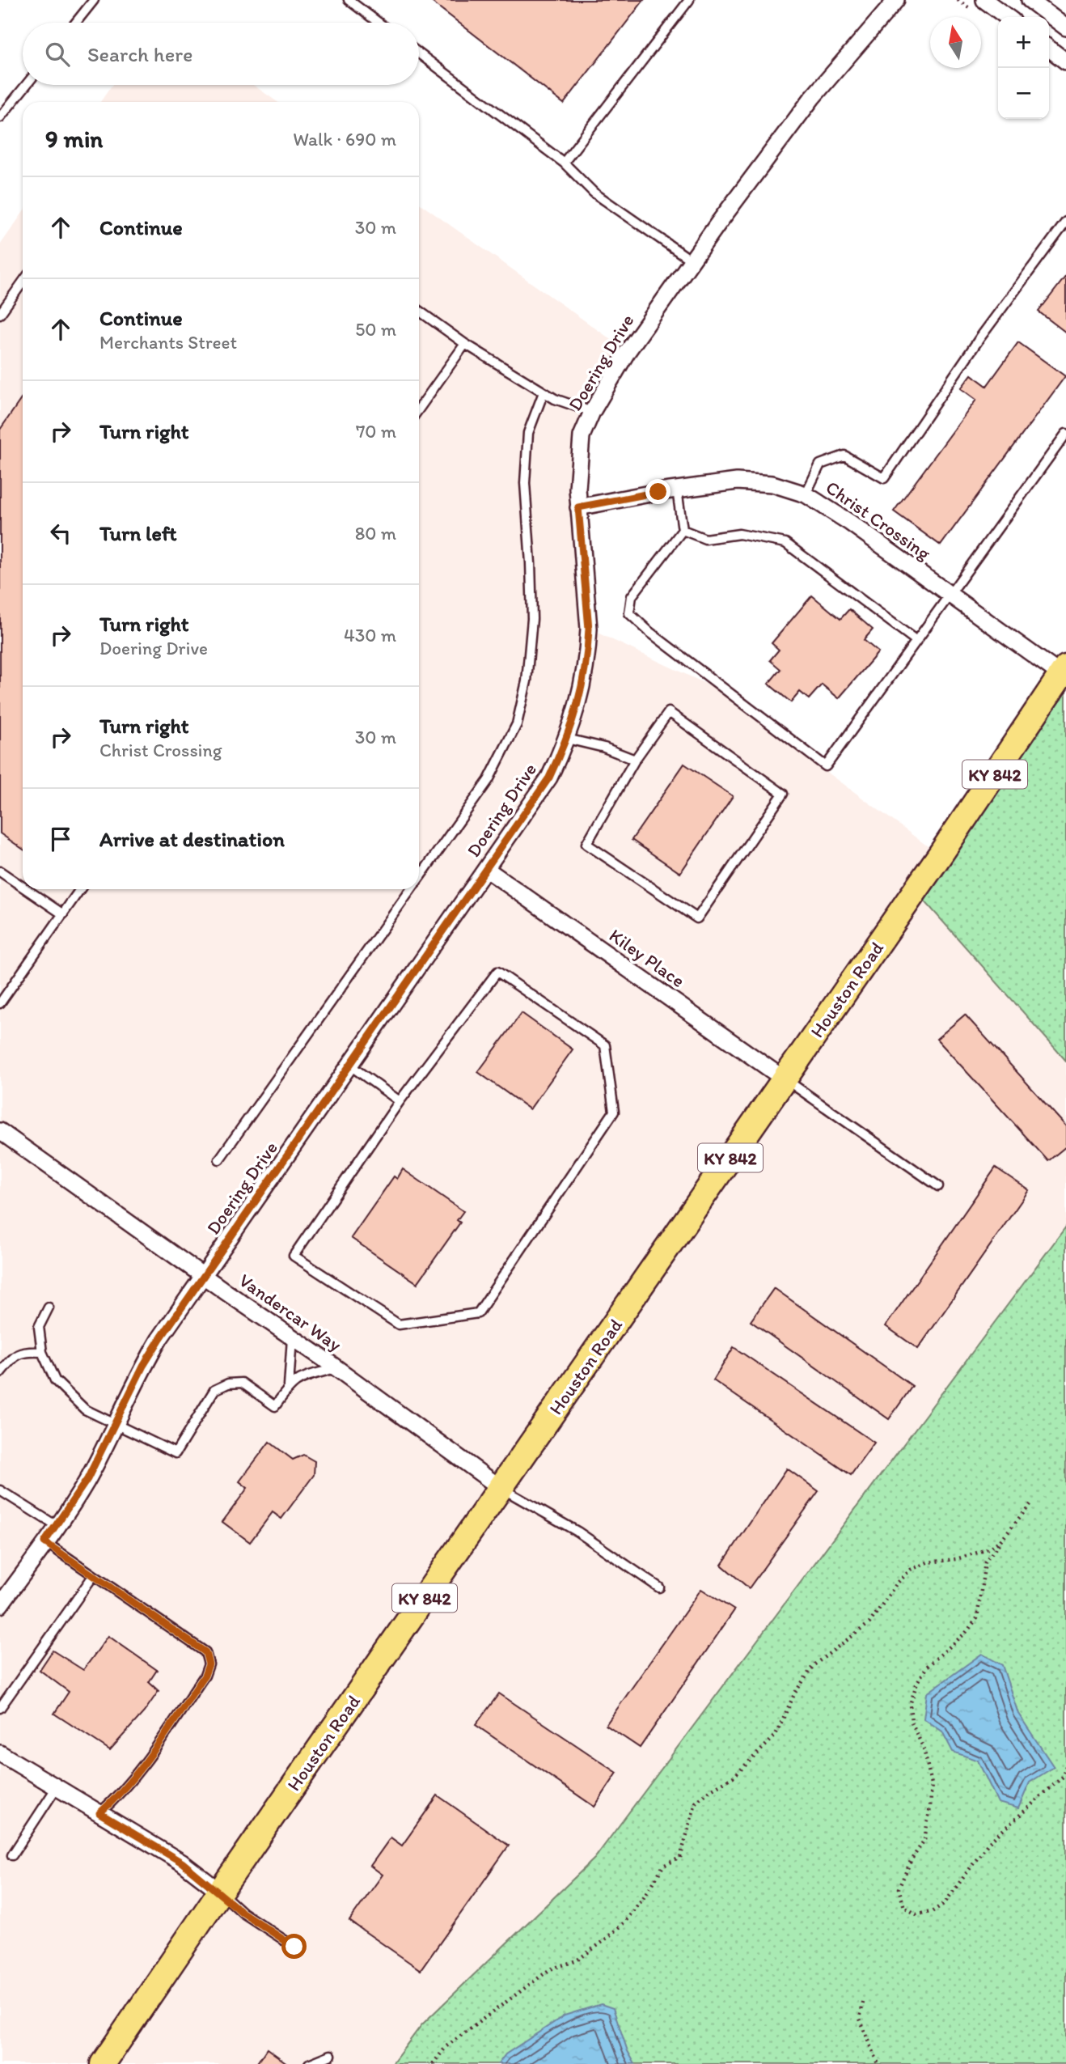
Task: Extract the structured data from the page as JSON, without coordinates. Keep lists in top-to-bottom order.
{
  "streets": {
    "main road": ["KY 842", "Houston Road"],
    "street": [
      "Doering Drive",
      "Christ Crossing",
      "Kiley Place",
      "Vandercar Way"
    ]
  },
  "crossings": [
    ["Doering Drive", "Christ Crossing"],
    ["Doering Drive", "Kiley Place"],
    ["Doering Drive", "Vandercar Way"],
    ["Christ Crossing", "Houston Road"],
    ["Kiley Place", "Houston Road"],
    ["Houston Road", "Vandercar Way"]
  ],
  "north": "top",
  "page": {
    "map_buttons": ["+", "−"],
    "search": "Search here",
    "heading": ["9 min", "Walk · 690 m"],
    "list": [
      ["Continue", "30 m"],
      ["Continue", "Merchants Street", "50 m"],
      ["Turn right", "70 m"],
      ["Turn left", "80 m"],
      ["Turn right", "Doering Drive", "430 m"],
      ["Turn right", "Christ Crossing", "30 m"],
      "Arrive at destination"
    ]
  }
}
